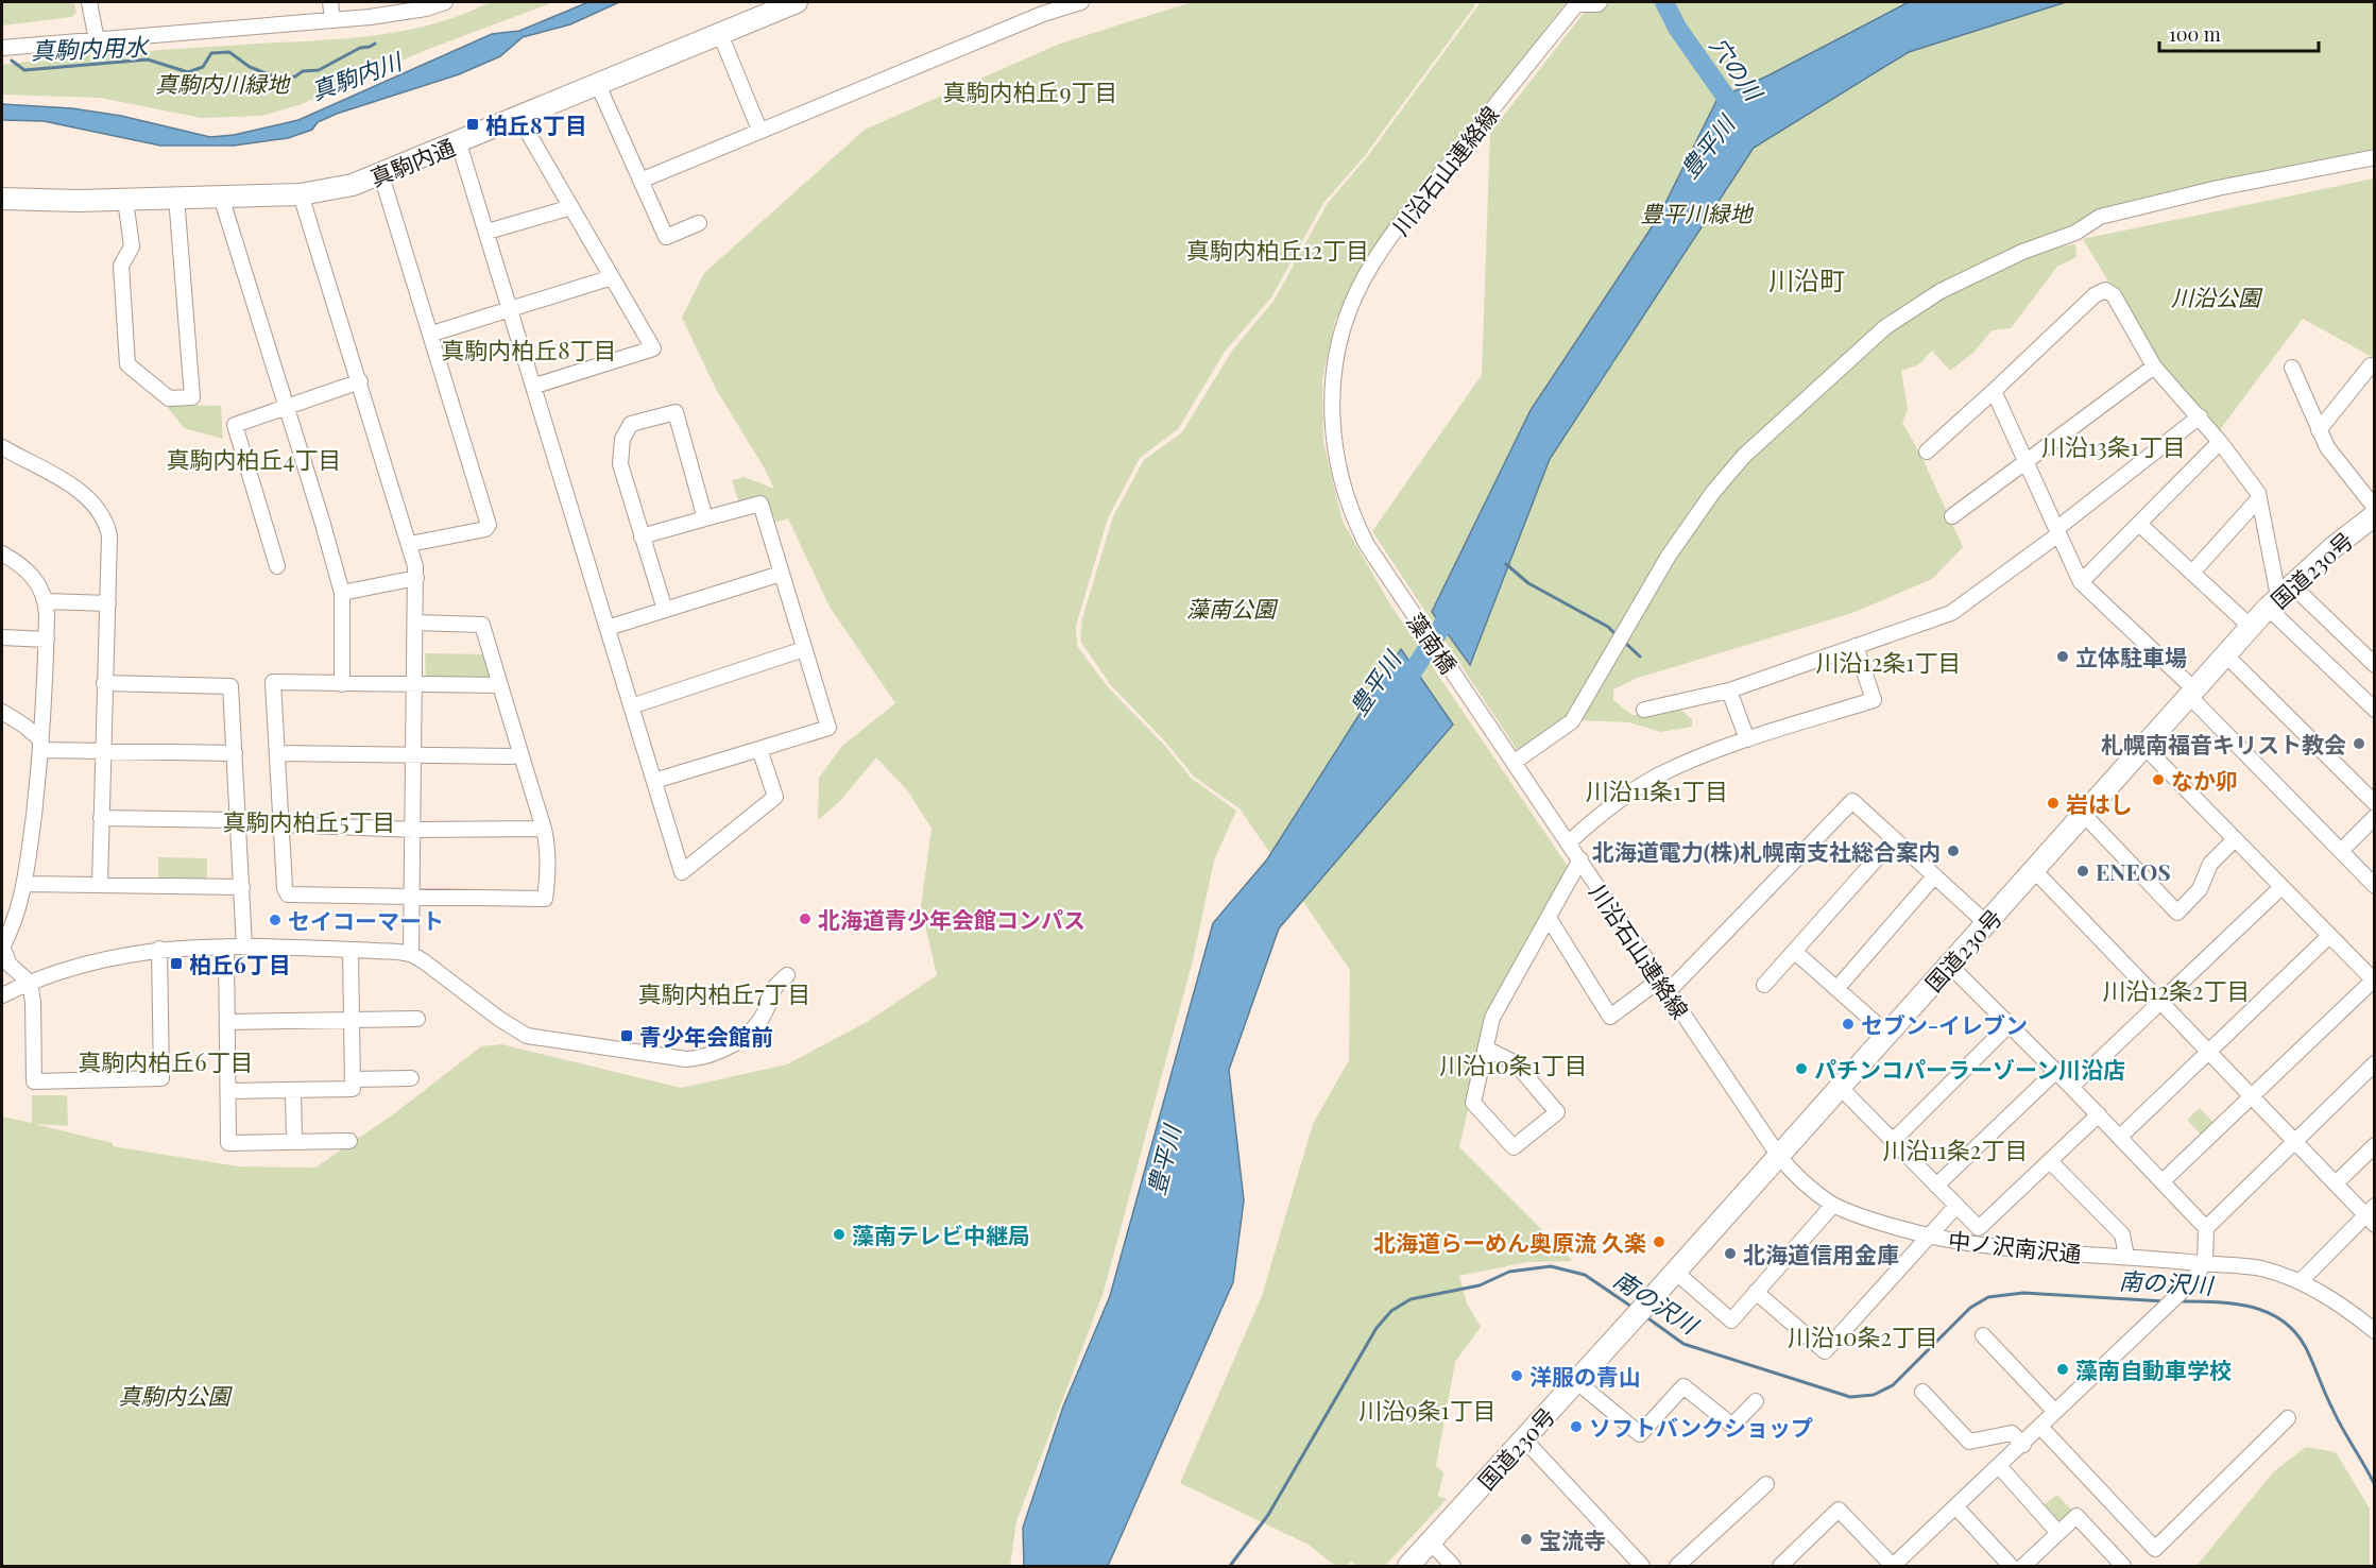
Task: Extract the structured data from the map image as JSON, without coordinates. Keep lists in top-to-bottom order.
{
  "streets": {
    "highway": ["真駒内通", "国道230号"],
    "street": ["川沿石山連絡線", "藻南橋", "中ノ沢南沢通"]
  },
  "crossings": [
    ["川沿石山連絡線", "国道230号"],
    ["川沿石山連絡線", "藻南橋"],
    ["川沿石山連絡線", "中ノ沢南沢通"],
    ["国道230号", "中ノ沢南沢通"]
  ],
  "districts": [
    "真駒内柏丘9丁目",
    "真駒内柏丘12丁目",
    "川沿町",
    "真駒内柏丘8丁目",
    "川沿13条1丁目",
    "真駒内柏丘4丁目",
    "川沿12条1丁目",
    "川沿11条1丁目",
    "真駒内柏丘5丁目",
    "川沿12条2丁目",
    "真駒内柏丘7丁目",
    "真駒内柏丘6丁目",
    "川沿10条1丁目",
    "川沿11条2丁目",
    "川沿10条2丁目",
    "川沿9条1丁目"
  ],
  "water": [
    "真駒内用水",
    "穴の川",
    "真駒内川",
    "豊平川",
    "南の沢川"
  ],
  "parks": [
    "真駒内川緑地",
    "豊平川緑地",
    "川沿公園",
    "藻南公園",
    "真駒内公園"
  ],
  "places": {
    "transit": ["柏丘8丁目", "柏丘6丁目", "青少年会館前"],
    "other": [
      "立体駐車場",
      "札幌南福音キリスト教会",
      "なか卯",
      "岩はし",
      "北海道電力(株)札幌南支社総合案内",
      "ENEOS",
      "北海道青少年会館コンパス",
      "セイコーマート",
      "セブン-イレブン",
      "パチンコパーラーゾーン川沿店",
      "藻南テレビ中継局",
      "北海道らーめん奥原流 久楽",
      "北海道信用金庫",
      "藻南自動車学校",
      "洋服の青山",
      "ソフトバンクショップ",
      "宝流寺"
    ]
  },
  "scale_bar": "100 m"
}
